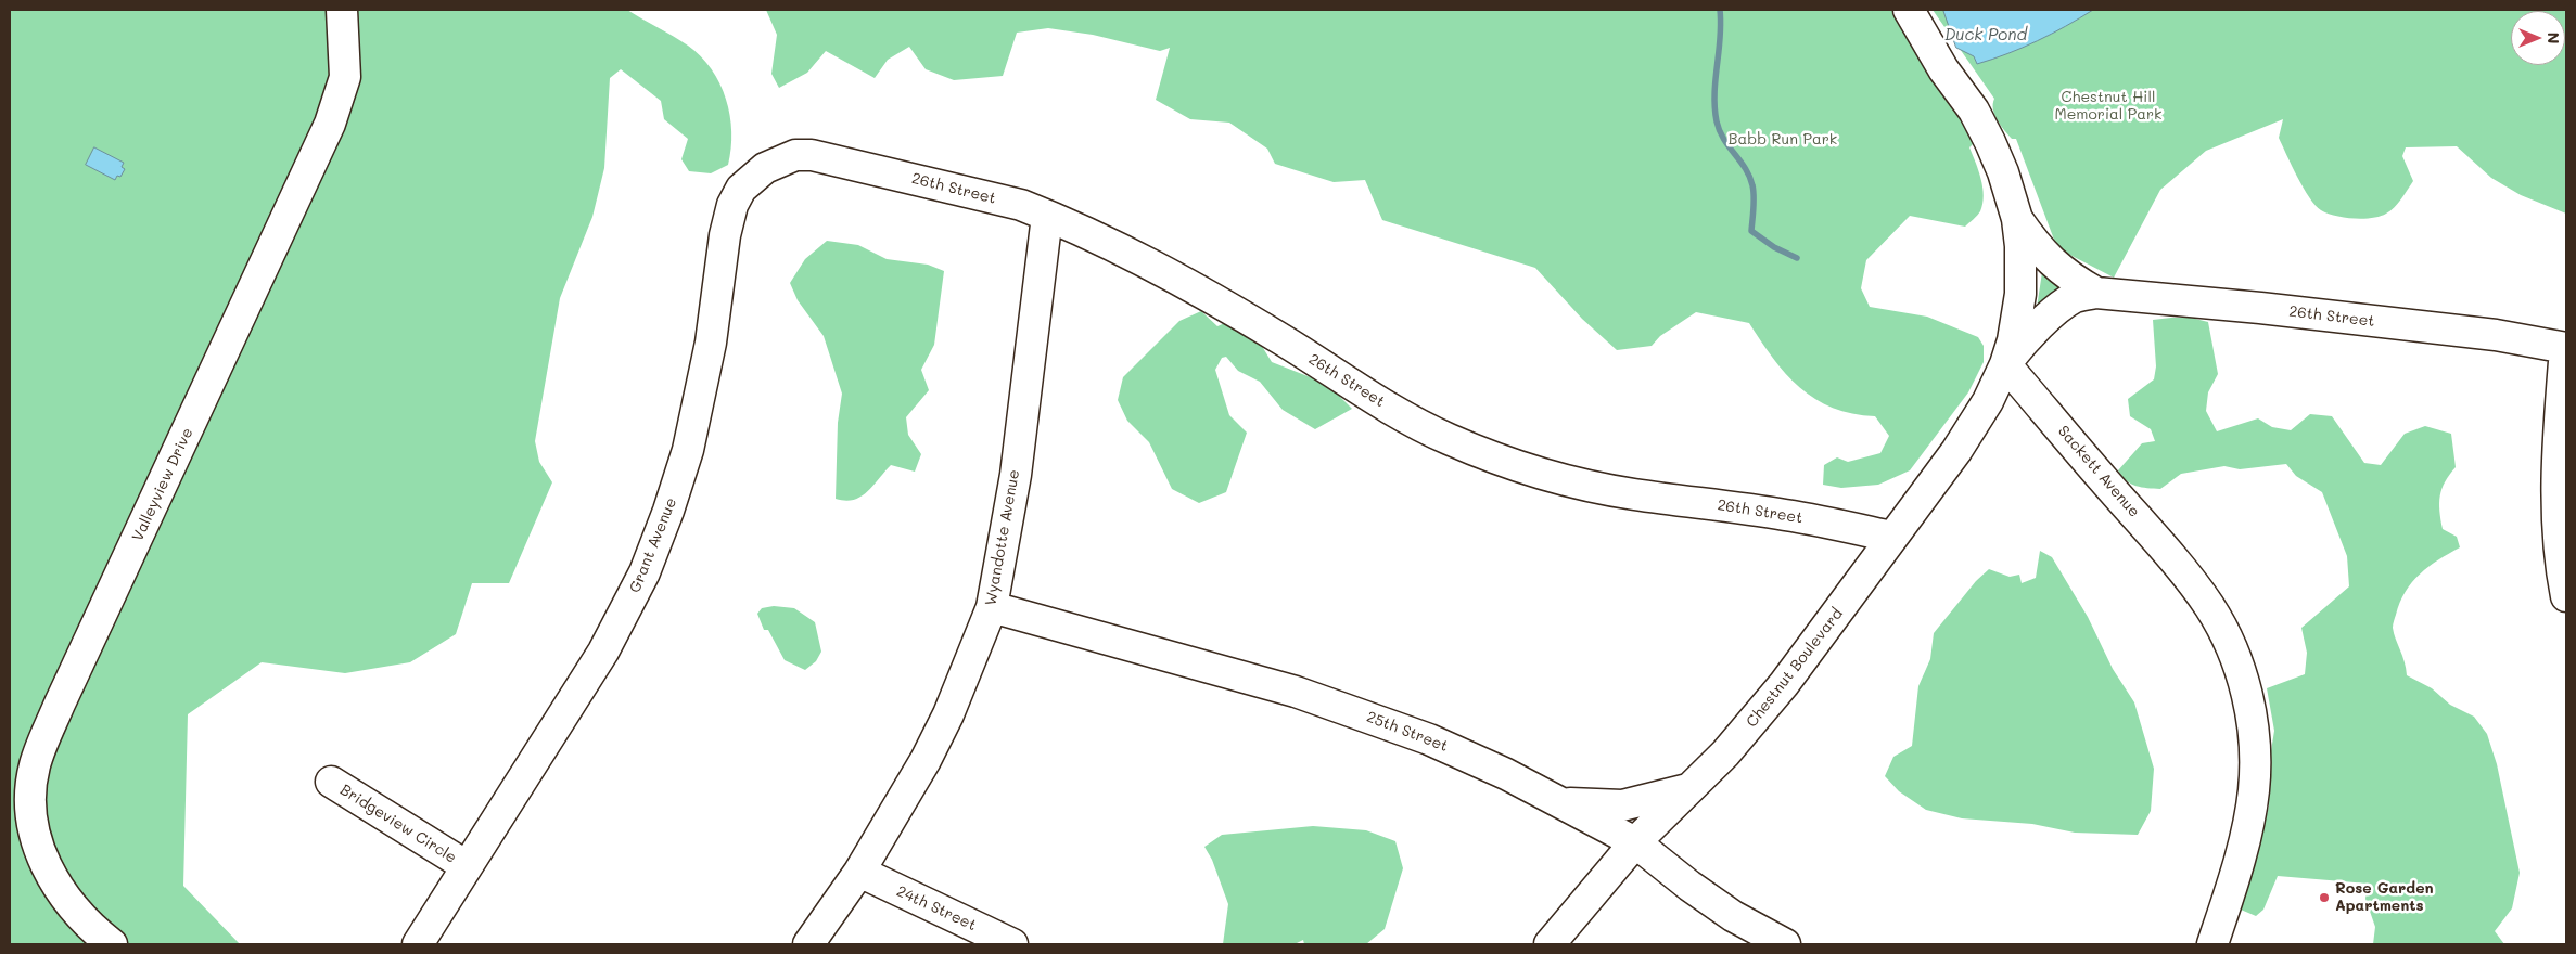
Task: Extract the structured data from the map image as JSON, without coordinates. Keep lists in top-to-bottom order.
{
  "streets": {
    "street": [
      "26th Street",
      "Sackett Avenue",
      "Valleyview Drive",
      "Wyandotte Avenue",
      "Grant Avenue",
      "Chestnut Boulevard",
      "25th Street",
      "Bridgeview Circle",
      "24th Street"
    ]
  },
  "crossings": [
    ["26th Street", "Sackett Avenue"],
    ["26th Street", "Wyandotte Avenue"],
    ["26th Street", "Grant Avenue"],
    ["26th Street", "Chestnut Boulevard"],
    ["Sackett Avenue", "Chestnut Boulevard"],
    ["Wyandotte Avenue", "25th Street"],
    ["Wyandotte Avenue", "24th Street"],
    ["Grant Avenue", "Bridgeview Circle"],
    ["Chestnut Boulevard", "25th Street"]
  ],
  "water": ["Duck Pond"],
  "parks": ["Chestnut Hill Memorial Park", "Babb Run Park"],
  "places": ["Rose Garden Apartments"],
  "north": "right"
}
